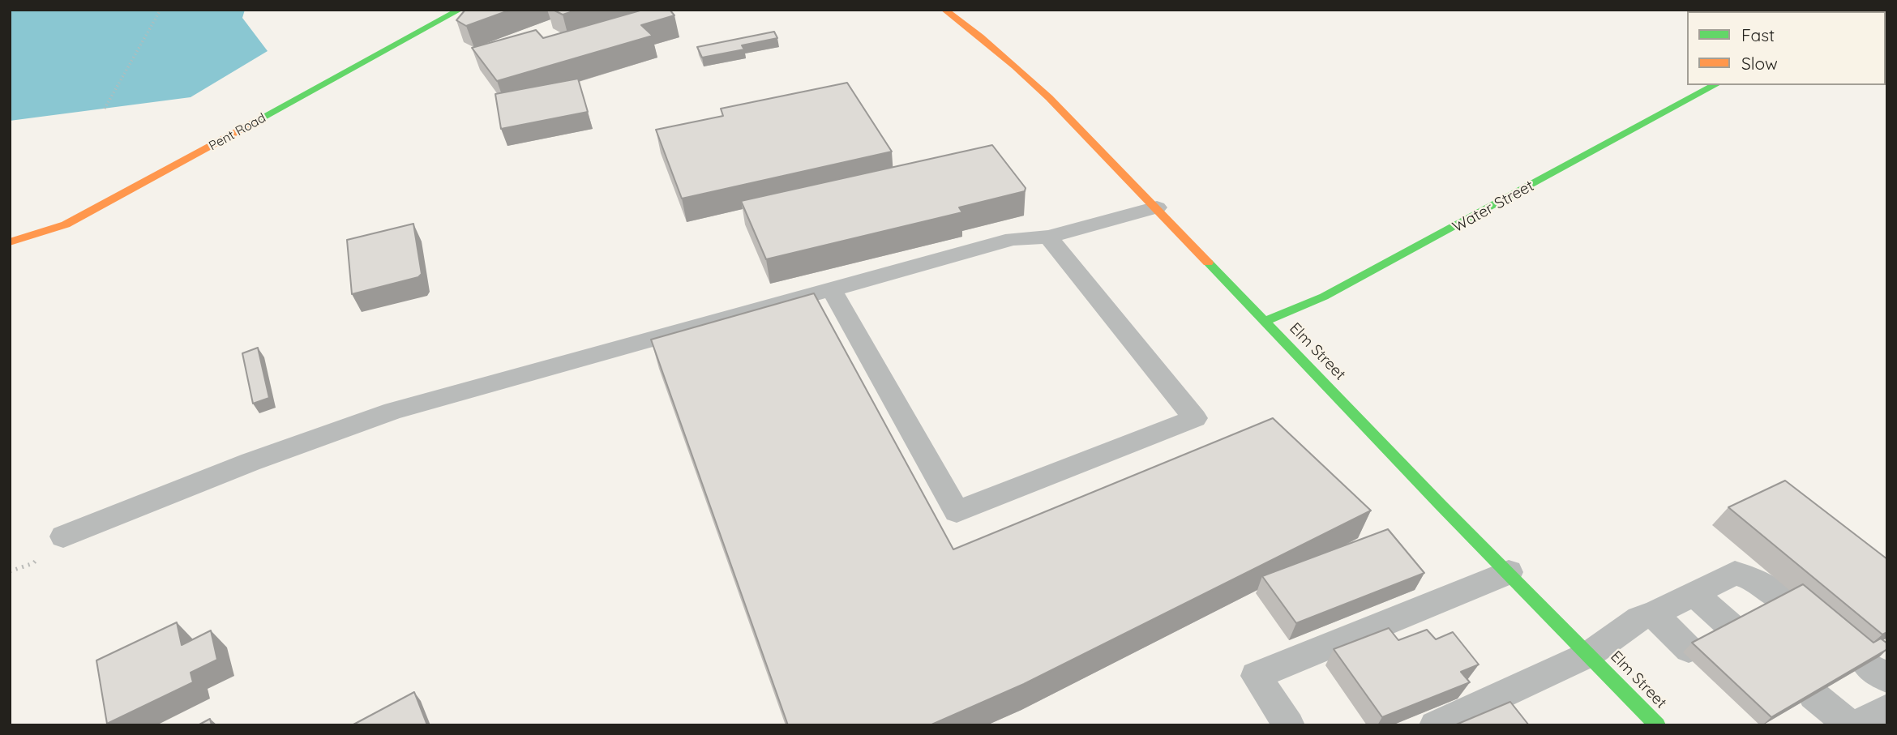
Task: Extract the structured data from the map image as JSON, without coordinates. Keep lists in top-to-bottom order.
{
  "streets": {
    "street": ["Pent Road", "Water Street", "Elm Street"]
  },
  "crossings": [
    ["Water Street", "Elm Street"]
  ],
  "legend": ["Fast", "Slow"]
}
